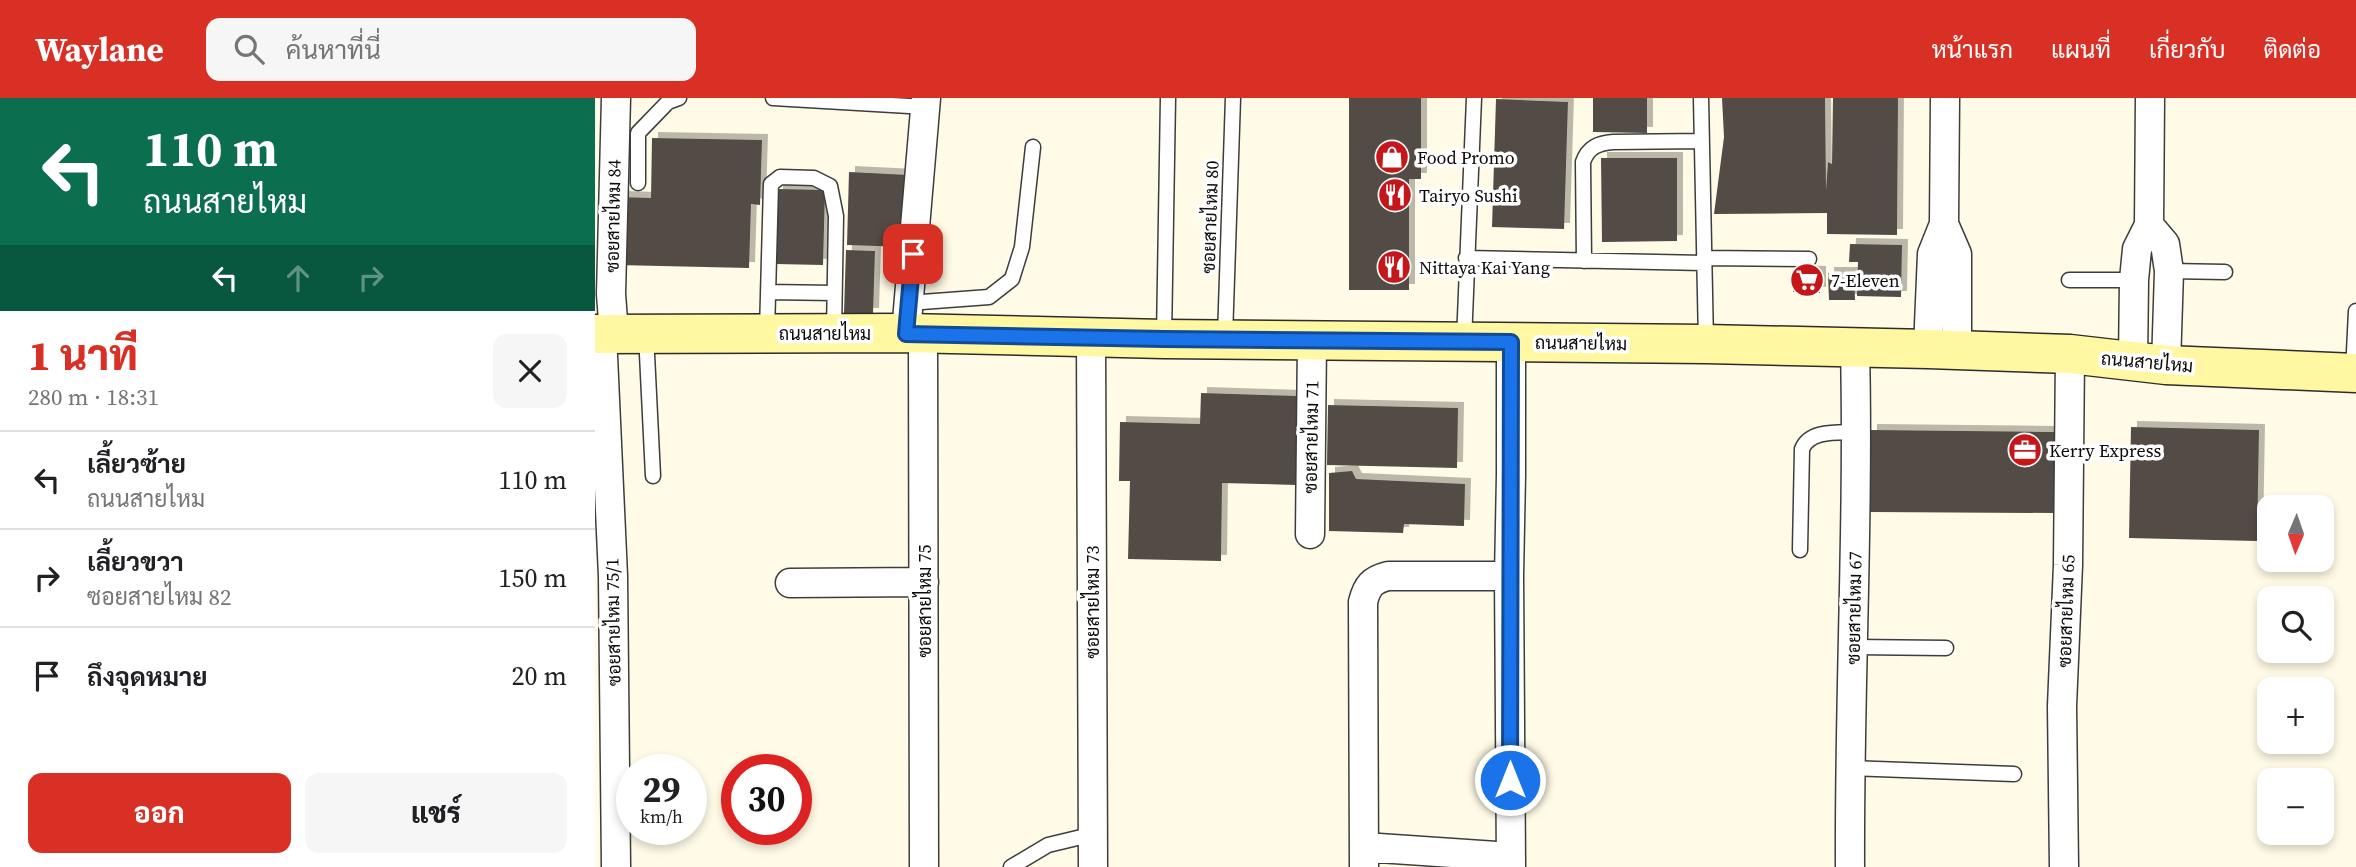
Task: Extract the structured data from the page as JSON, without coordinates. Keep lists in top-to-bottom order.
{
  "streets": {
    "main road": ["ถนนสายไหม"],
    "street": [
      "ซอยสายไหม 84",
      "ซอยสายไหม 71",
      "ซอยสายไหม 75",
      "ซอยสายไหม 73",
      "ซอยสายไหม 67",
      "ซอยสายไหม 65",
      "ซอยสายไหม 75/1"
    ],
    "lane": ["ซอยสายไหม 80"]
  },
  "crossings": [
    ["ซอยสายไหม 84", "ถนนสายไหม"],
    ["ซอยสายไหม 84", "ซอยสายไหม 75/1"],
    ["ซอยสายไหม 80", "ถนนสายไหม"],
    ["ถนนสายไหม", "ซอยสายไหม 71"],
    ["ถนนสายไหม", "ซอยสายไหม 75"],
    ["ถนนสายไหม", "ซอยสายไหม 73"],
    ["ถนนสายไหม", "ซอยสายไหม 67"],
    ["ถนนสายไหม", "ซอยสายไหม 65"],
    ["ถนนสายไหม", "ซอยสายไหม 75/1"]
  ],
  "places": {
    "shop": ["Food Promo"],
    "restaurant": ["Tairyo Sushi", "Nittaya Kai Yang"],
    "supermarket": ["7-Eleven"],
    "office": ["Kerry Express"]
  },
  "north": "bottom",
  "page": {
    "header": "Waylane",
    "search": "ค้นหาที่นี่",
    "nav": [
      "หน้าแรก",
      "แผนที่",
      "เกี่ยวกับ",
      "ติดต่อ"
    ],
    "turn": ["110 m", "ถนนสายไหม"],
    "heading": ["1 นาที", "280 m · 18:31"],
    "list": [
      {
        "name": "เลี้ยวซ้าย",
        "note": "ถนนสายไหม",
        "value": "110 m"
      },
      {
        "name": "เลี้ยวขวา",
        "note": "ซอยสายไหม 82",
        "value": "150 m"
      },
      {
        "name": "ถึงจุดหมาย",
        "value": "20 m"
      }
    ],
    "map_buttons": ["+", "−"],
    "speed": "29 km/h",
    "limit": "30",
    "buttons": ["ออก", "แชร์"]
  }
}
